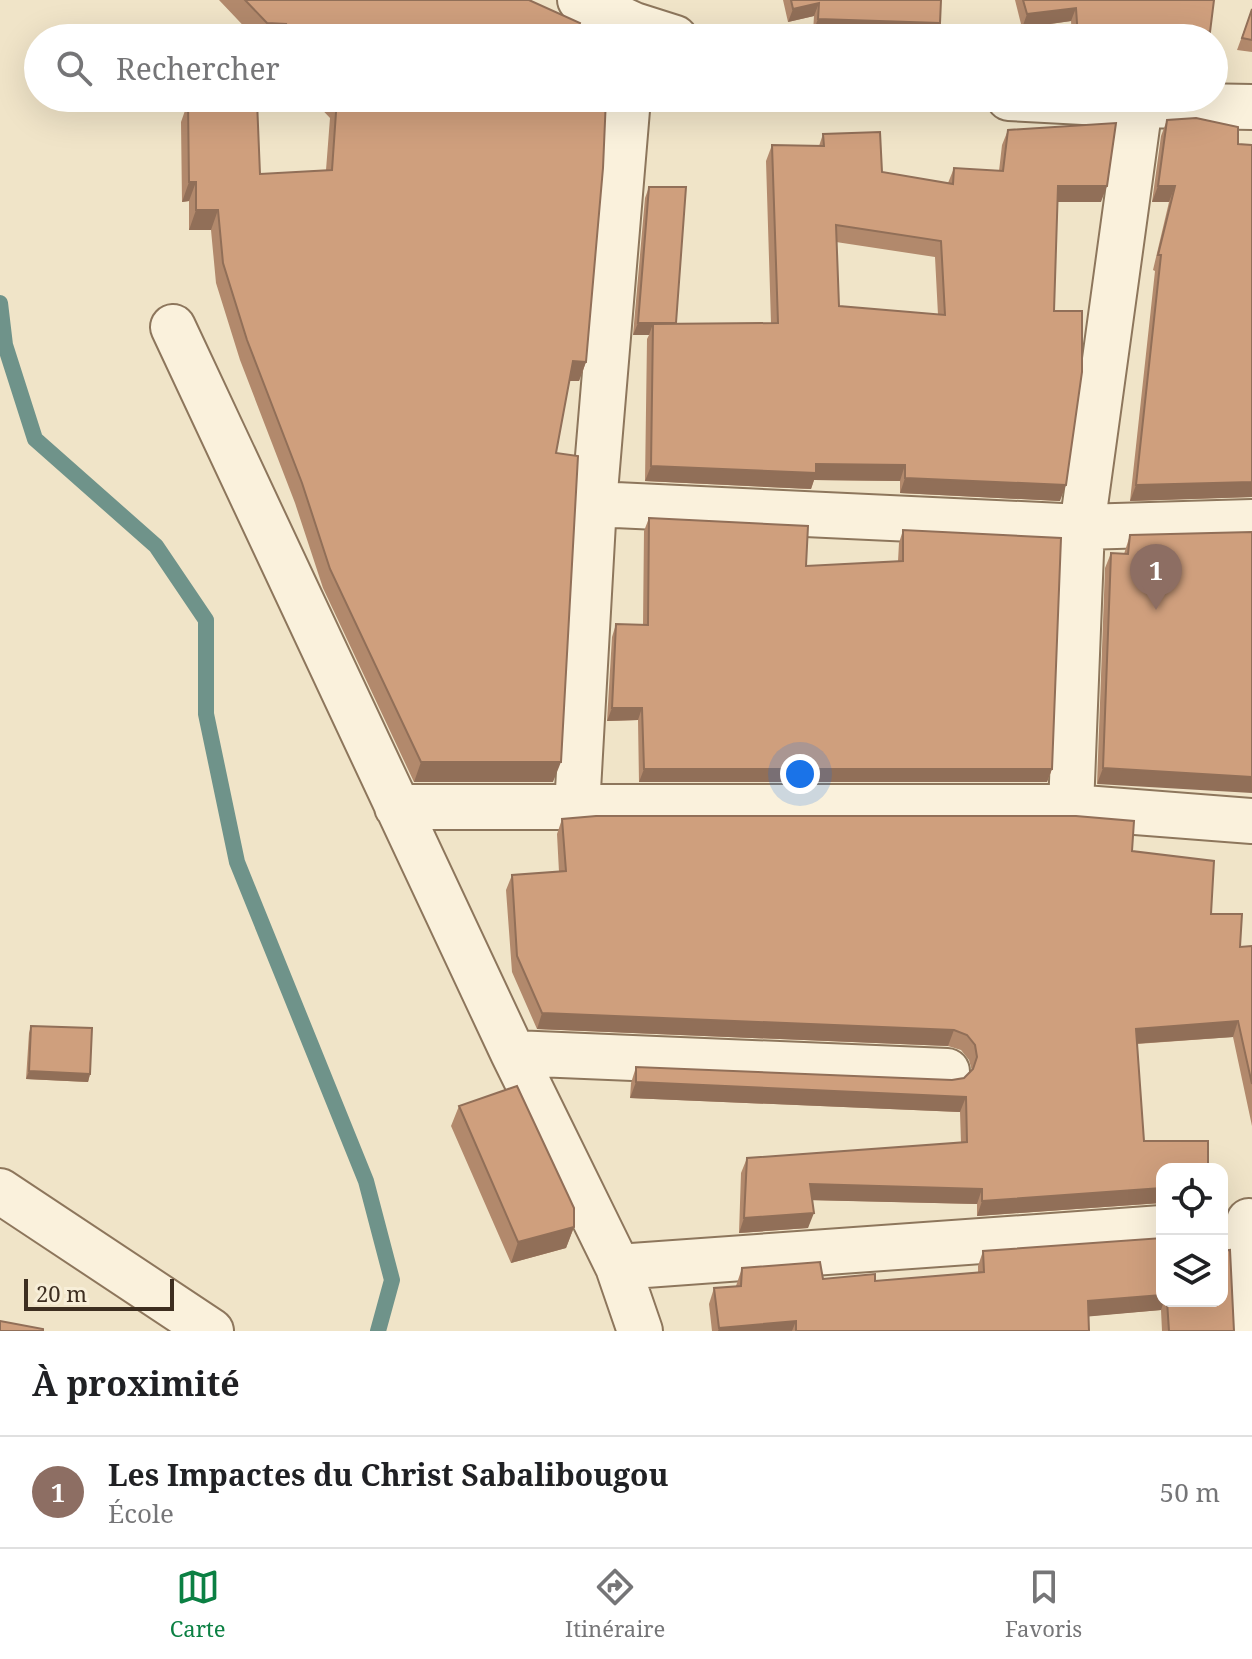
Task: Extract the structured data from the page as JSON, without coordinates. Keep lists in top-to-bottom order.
{
  "scale_bar": "20 m",
  "page": {
    "search": "Rechercher",
    "pins": "1",
    "scale": "20 m",
    "heading": "À proximité",
    "list": [
      {
        "mark": "1",
        "name": "Les Impactes du Christ Sabalibougou",
        "note": "École",
        "value": "50 m"
      }
    ],
    "nav": ["Carte", "Itinéraire", "Favoris"]
  }
}
